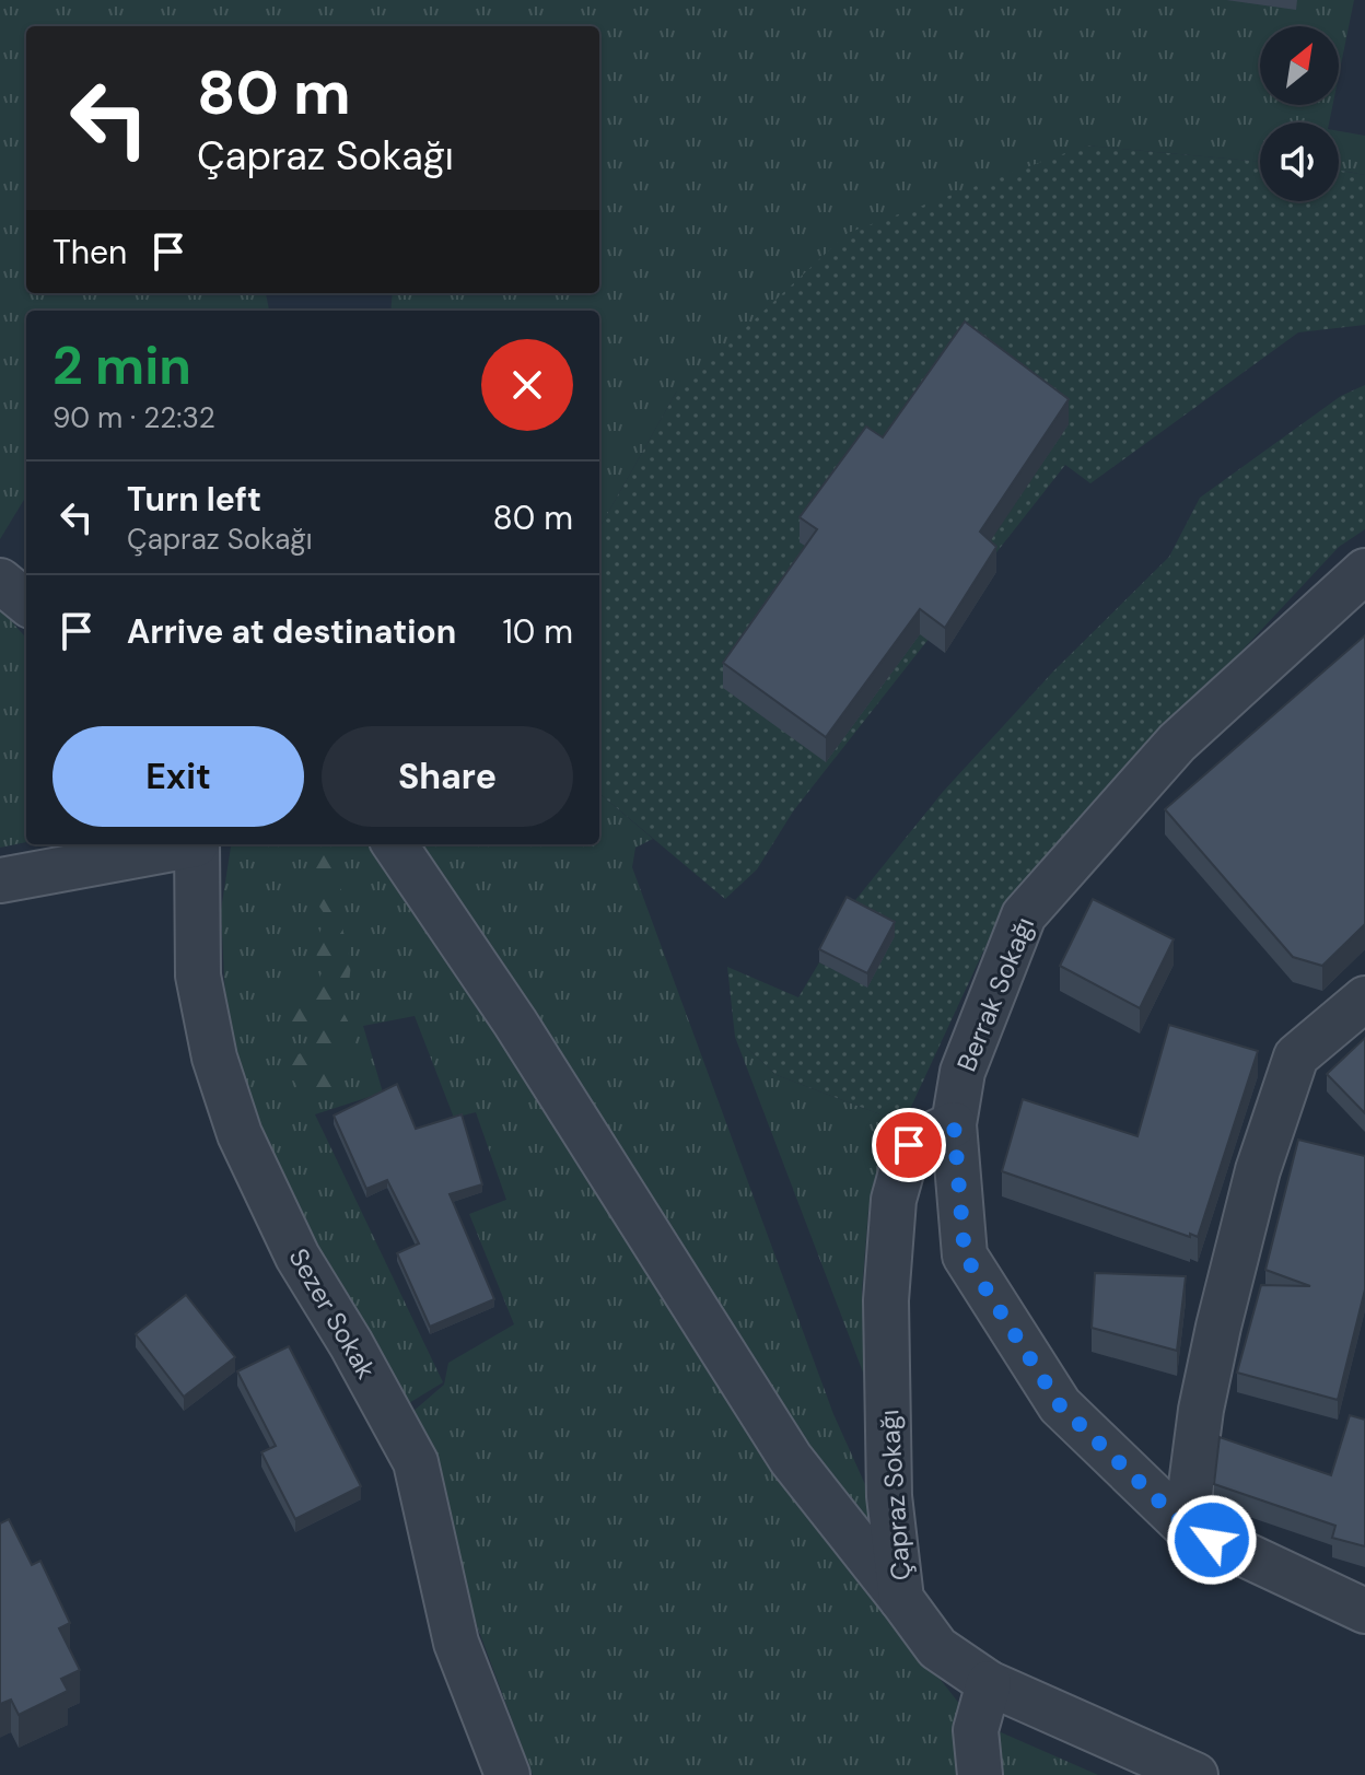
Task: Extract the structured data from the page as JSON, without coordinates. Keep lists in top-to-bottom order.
{
  "streets": {
    "street": ["Berrak Sokağı", "Sezer Sokak", "Çapraz Sokağı"]
  },
  "crossings": [
    ["Berrak Sokağı", "Çapraz Sokağı"]
  ],
  "north": "top right",
  "page": {
    "turn": ["80 m", "Çapraz Sokağı"],
    "then": "Then",
    "heading": ["2 min", "90 m · 22:32"],
    "list": [
      {
        "name": "Turn left",
        "note": "Çapraz Sokağı",
        "value": "80 m"
      },
      {
        "name": "Arrive at destination",
        "value": "10 m"
      }
    ],
    "buttons": ["Exit", "Share"]
  }
}
